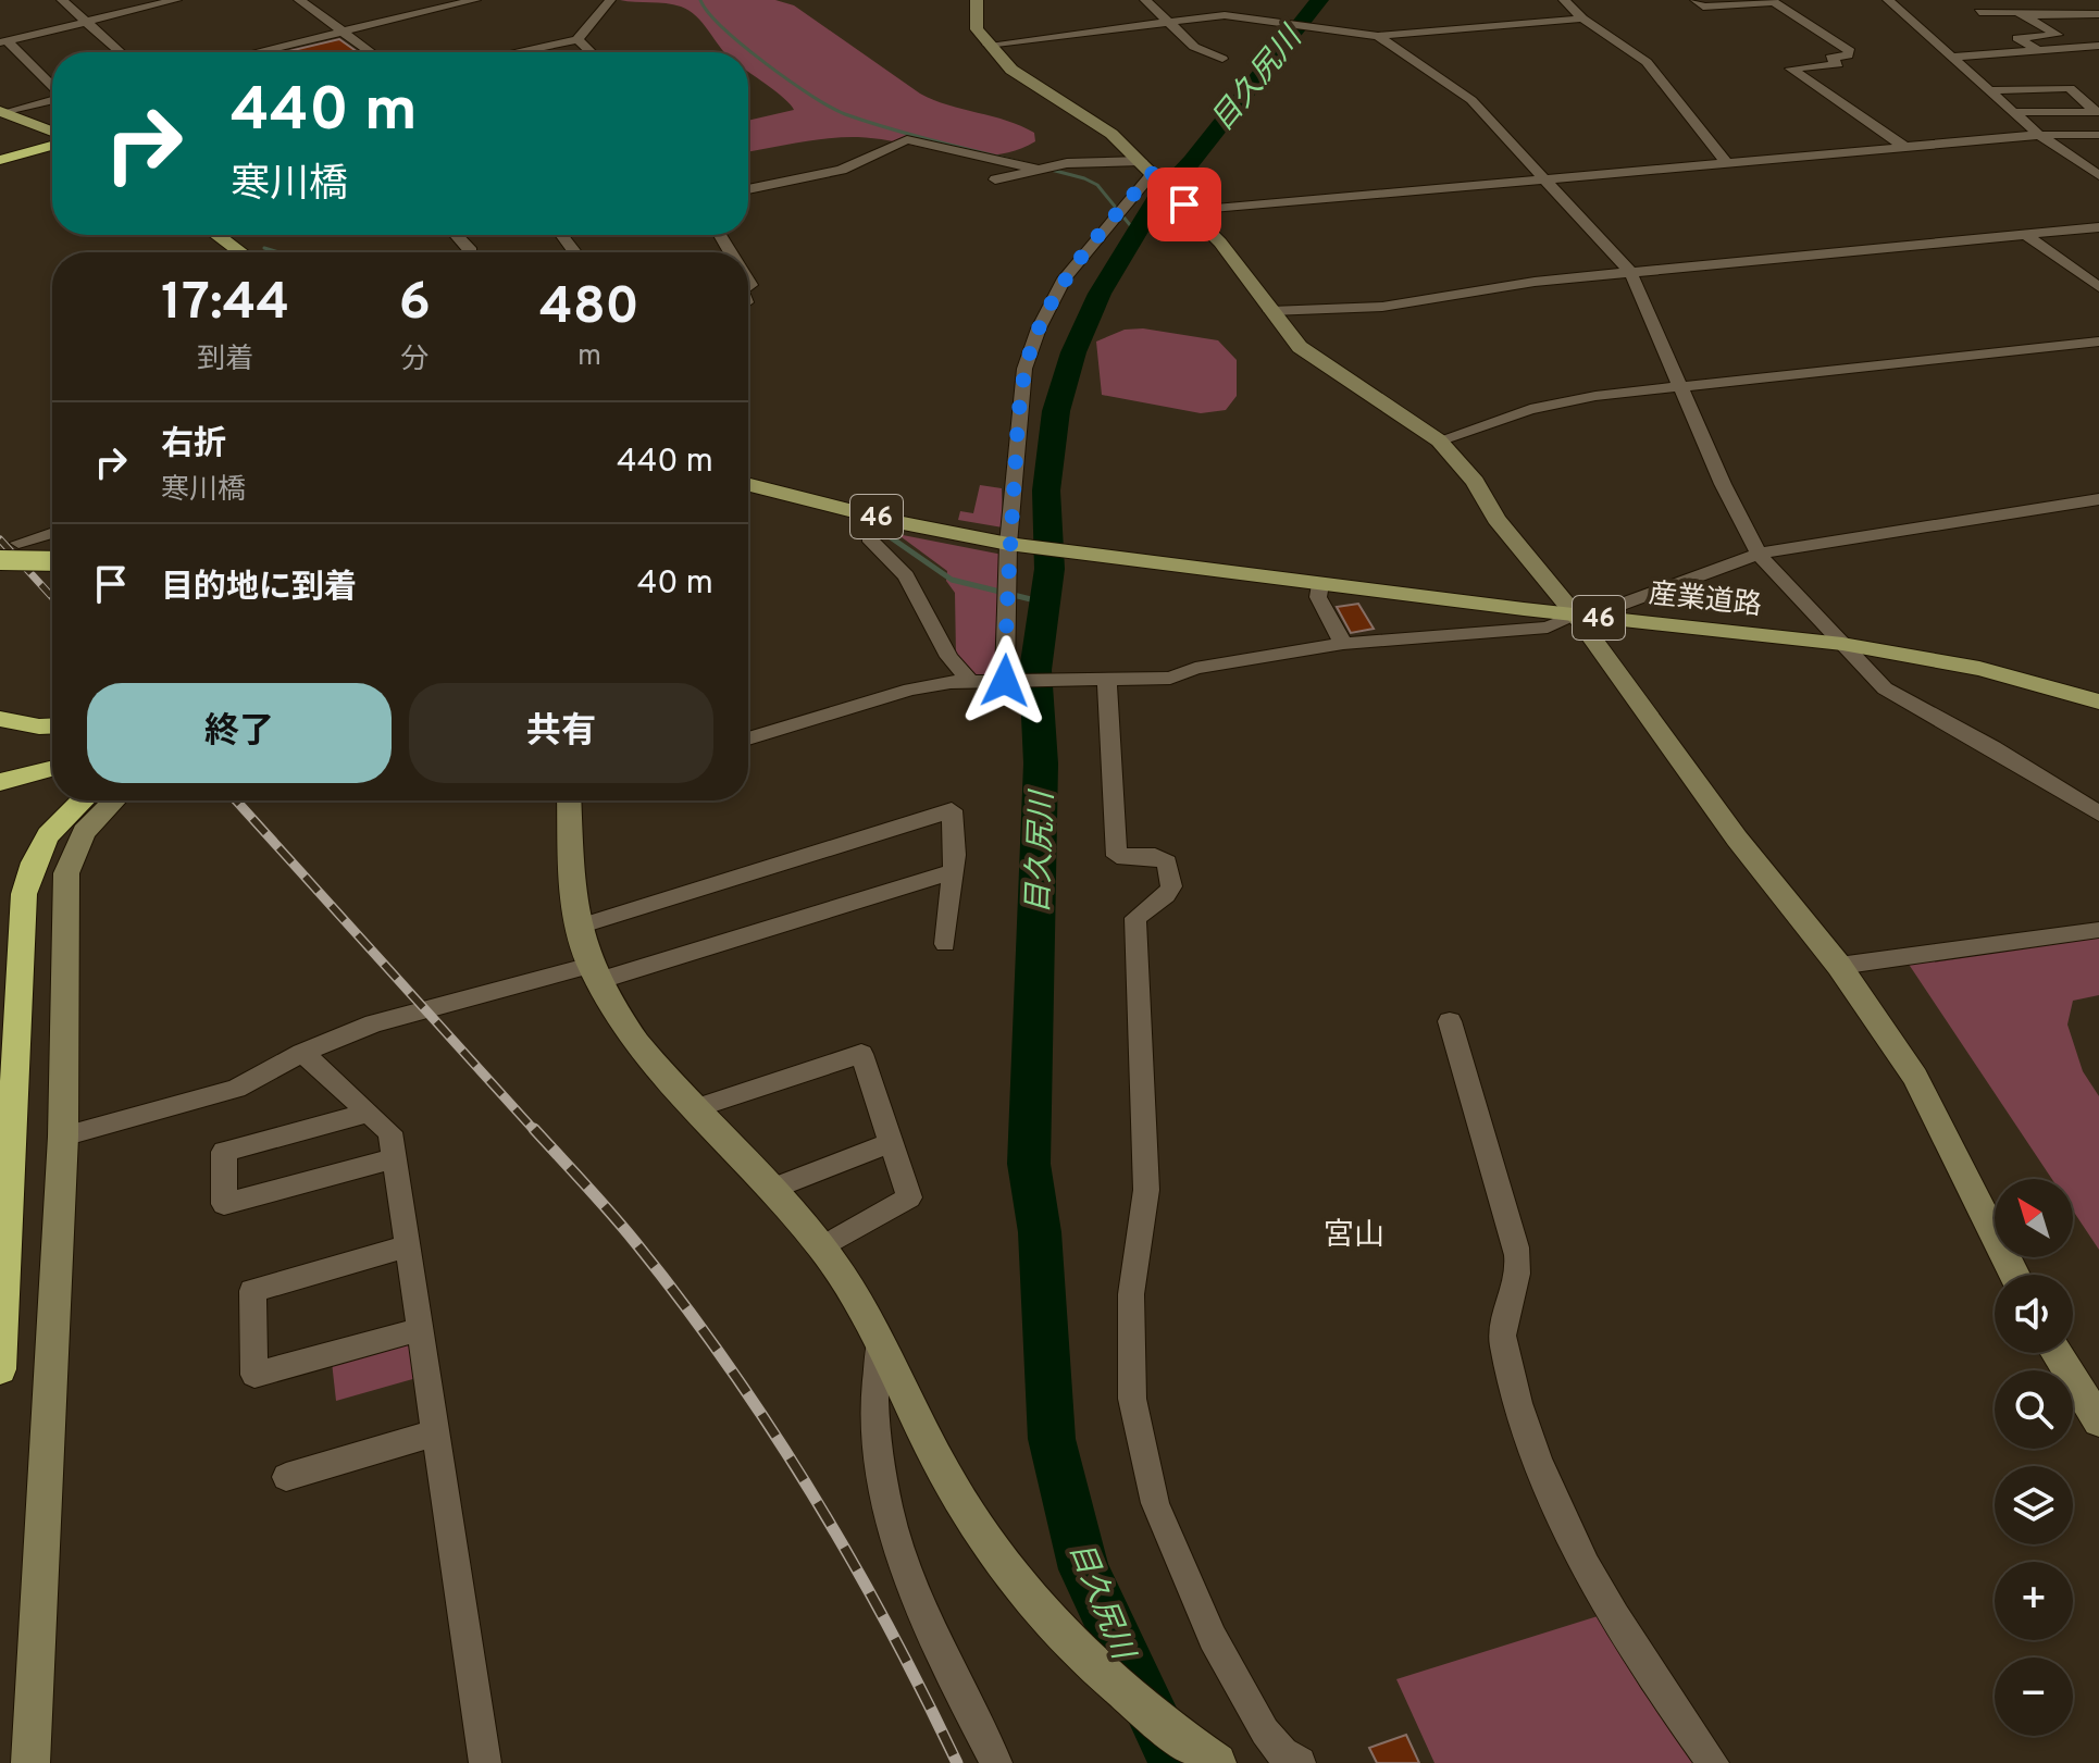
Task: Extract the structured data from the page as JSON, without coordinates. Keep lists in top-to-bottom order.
{
  "streets": {
    "main road": ["46", "産業道路"]
  },
  "crossings": [
    ["46", "産業道路"]
  ],
  "districts": ["宮山"],
  "water": ["目久尻川"],
  "north": "top left",
  "page": {
    "turn": ["440 m", "寒川橋"],
    "eta": [
      "17:44",
      "到着",
      "6",
      "分",
      "480",
      "m"
    ],
    "list": [
      {
        "name": "右折",
        "note": "寒川橋",
        "value": "440 m"
      },
      {
        "name": "目的地に到着",
        "value": "40 m"
      }
    ],
    "buttons": ["終了", "共有"],
    "map_buttons": ["+", "−"]
  }
}
